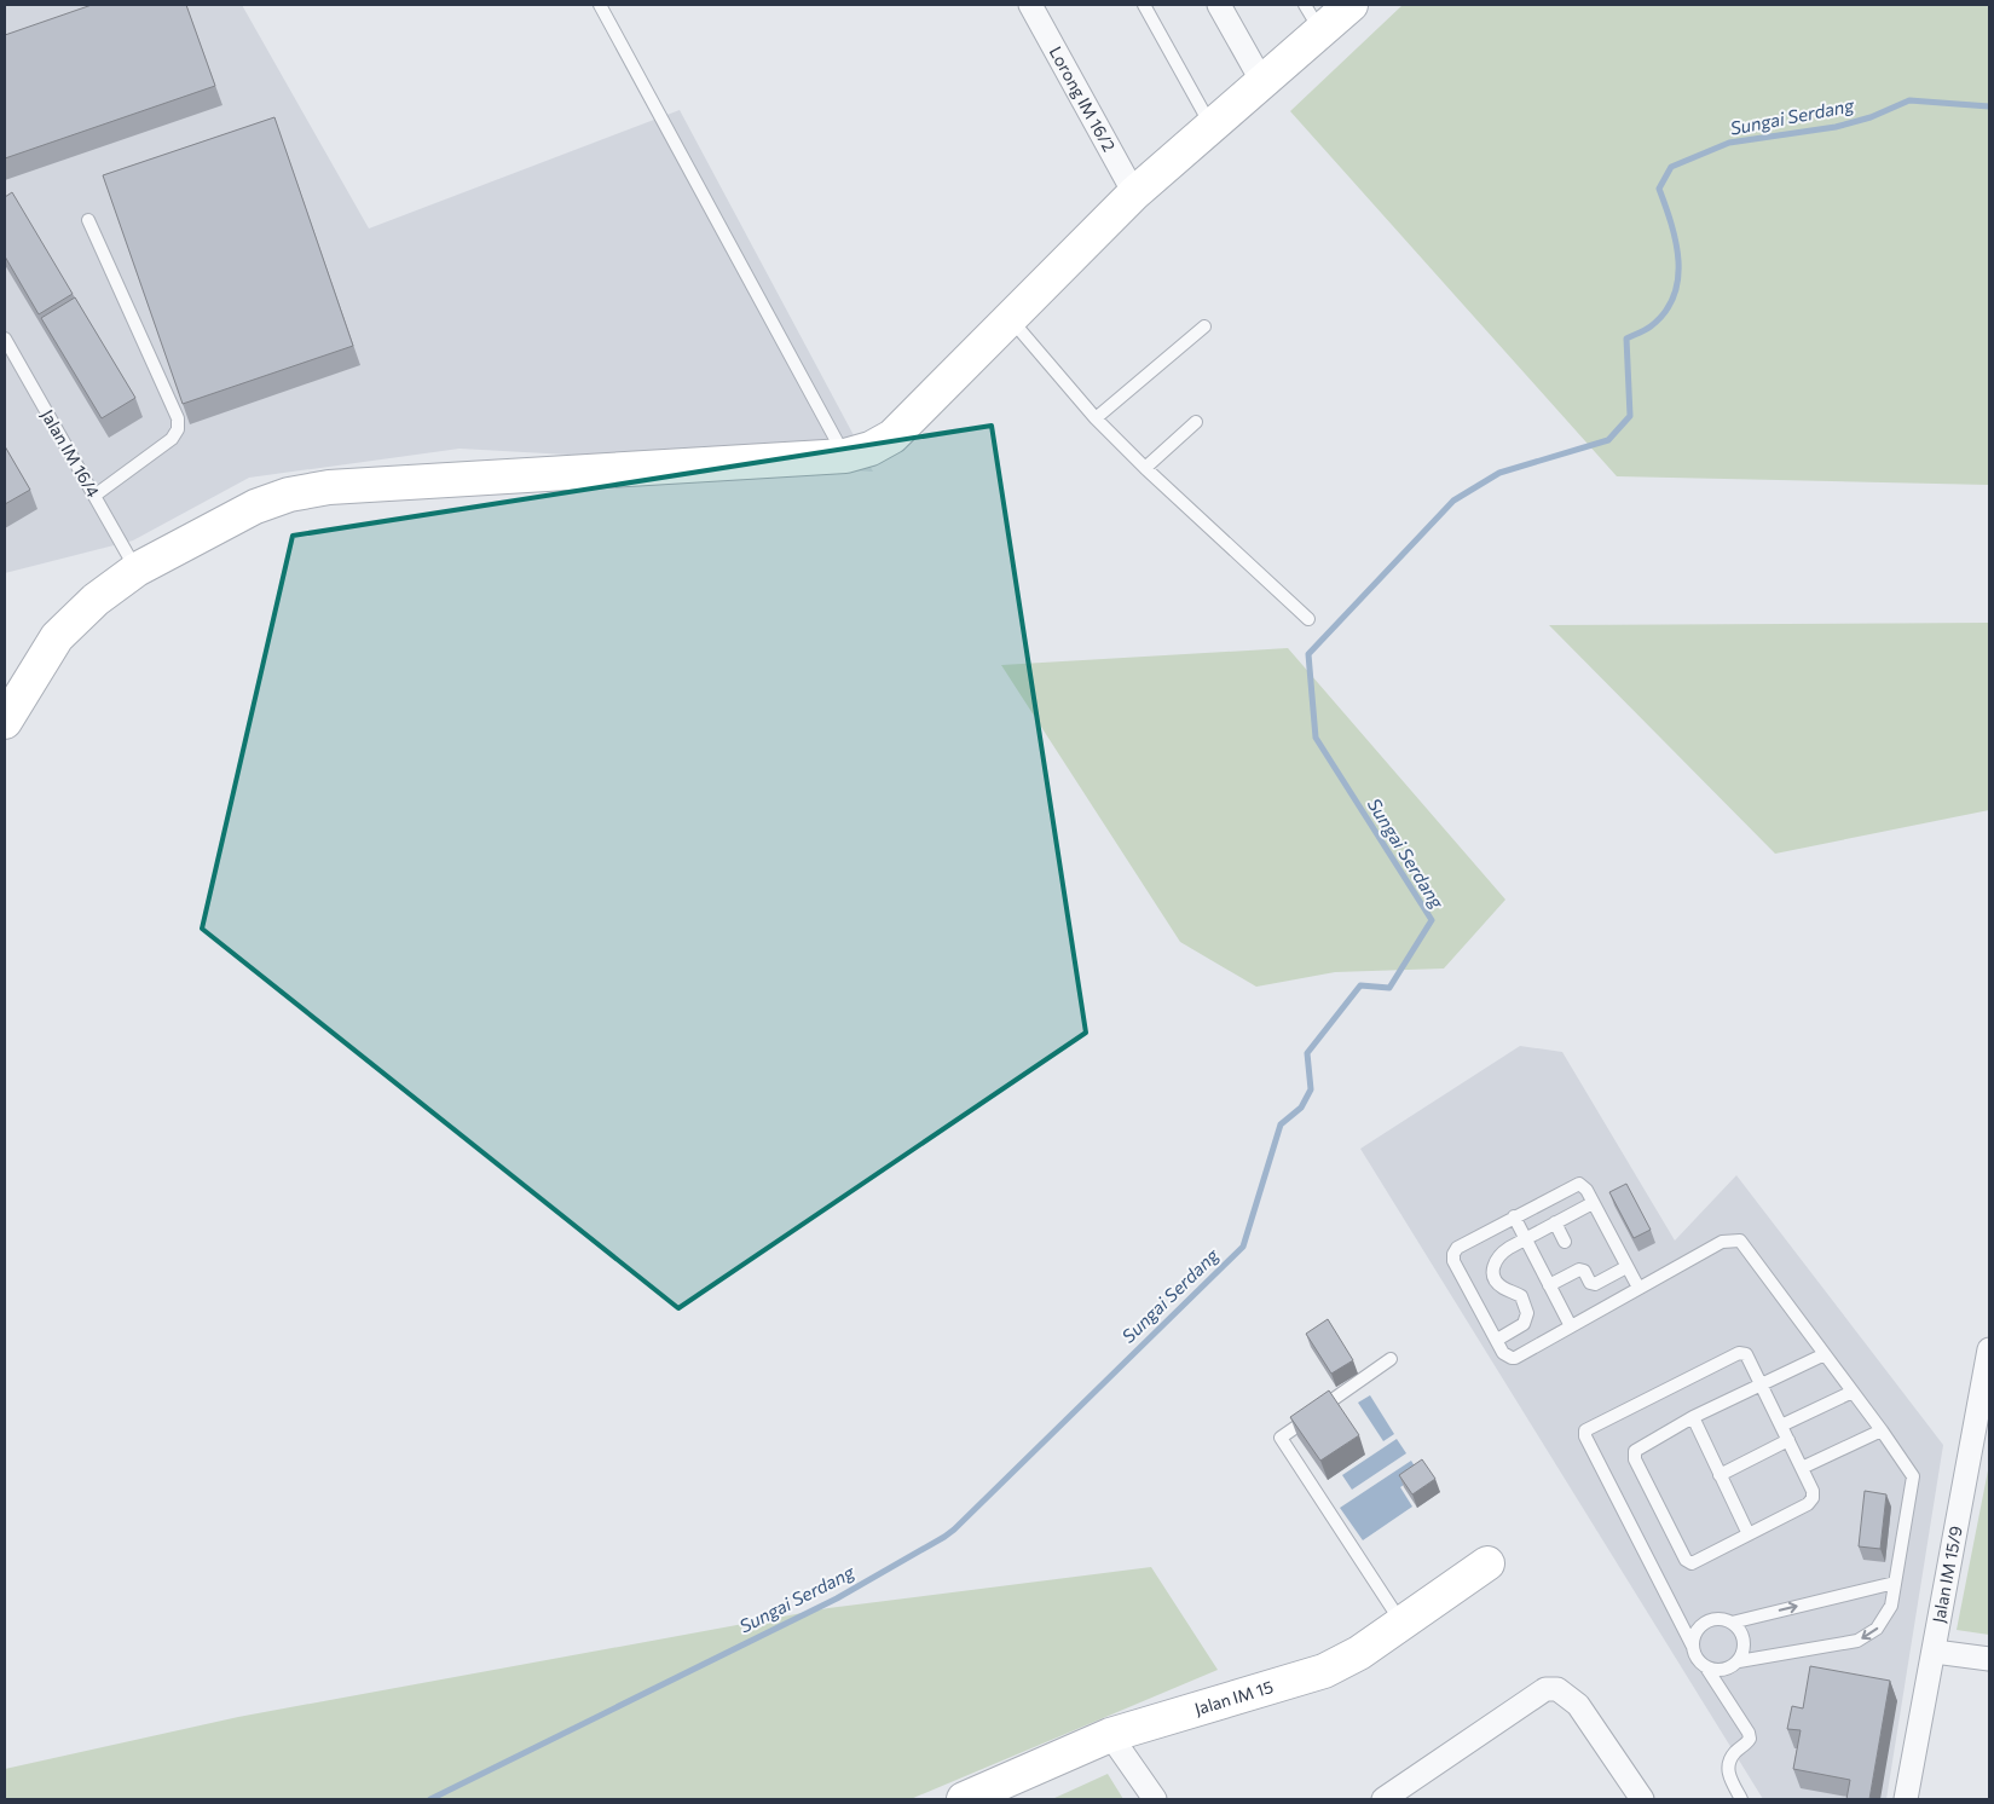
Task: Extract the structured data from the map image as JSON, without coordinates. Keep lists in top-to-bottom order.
{
  "streets": {
    "street": ["Lorong IM 16/2", "Jalan IM 15/9", "Jalan IM 15"],
    "lane": ["Jalan IM 16/4"]
  },
  "water": ["Sungai Serdang"]
}
